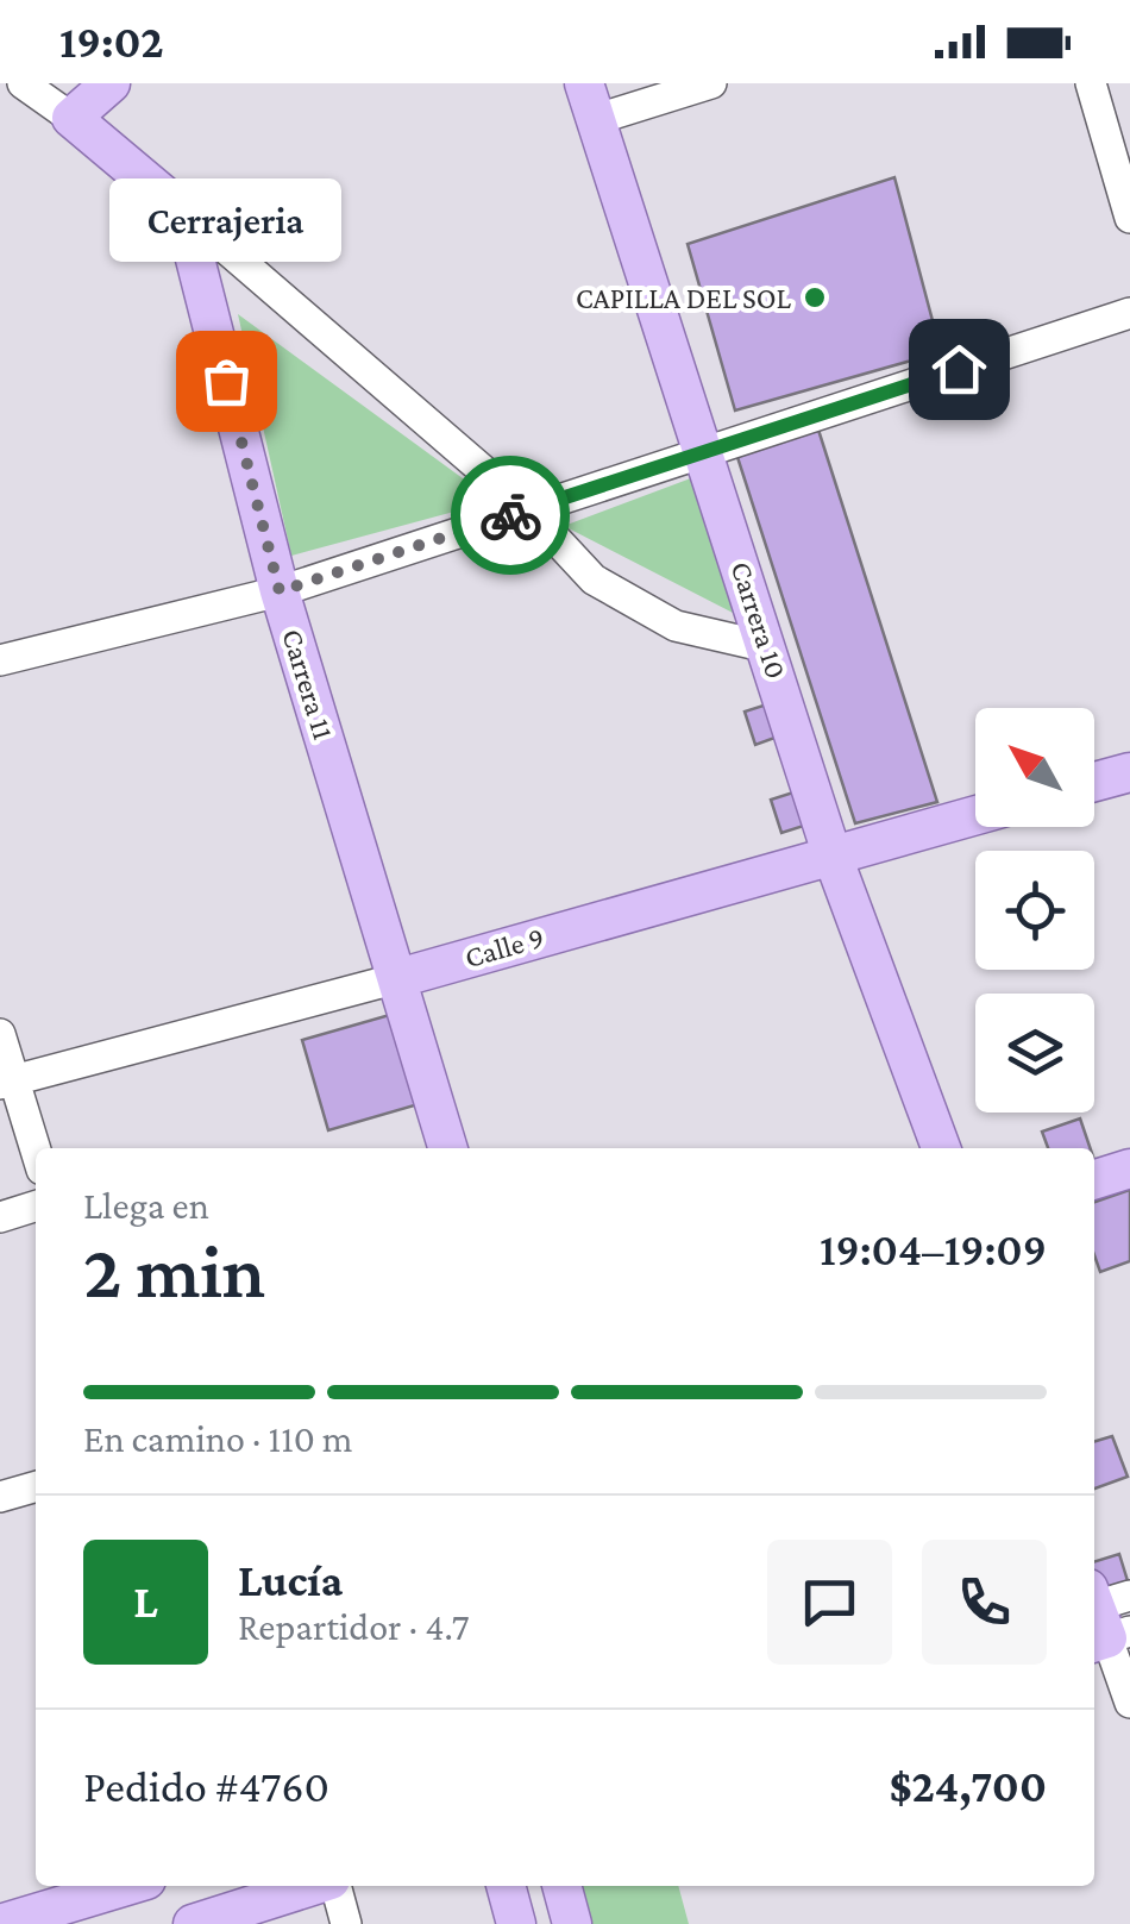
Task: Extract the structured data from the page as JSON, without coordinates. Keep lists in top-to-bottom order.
{
  "streets": {
    "main road": ["Carrera 10", "Carrera 11", "Calle 9"]
  },
  "crossings": [
    ["Carrera 10", "Calle 9"],
    ["Carrera 11", "Calle 9"]
  ],
  "places": ["CAPILLA DEL SOL", "Cerrajeria"],
  "north": "top left",
  "page": {
    "status": "19:02",
    "bubble": "Cerrajeria",
    "heading": ["2 min", "Llega en", "19:04–19:09"],
    "panel": [
      "Lucía",
      "Repartidor · 4.7",
      "Pedido #4760",
      "$24,700"
    ],
    "bar": "En camino · 110 m",
    "round": "L"
  }
}
